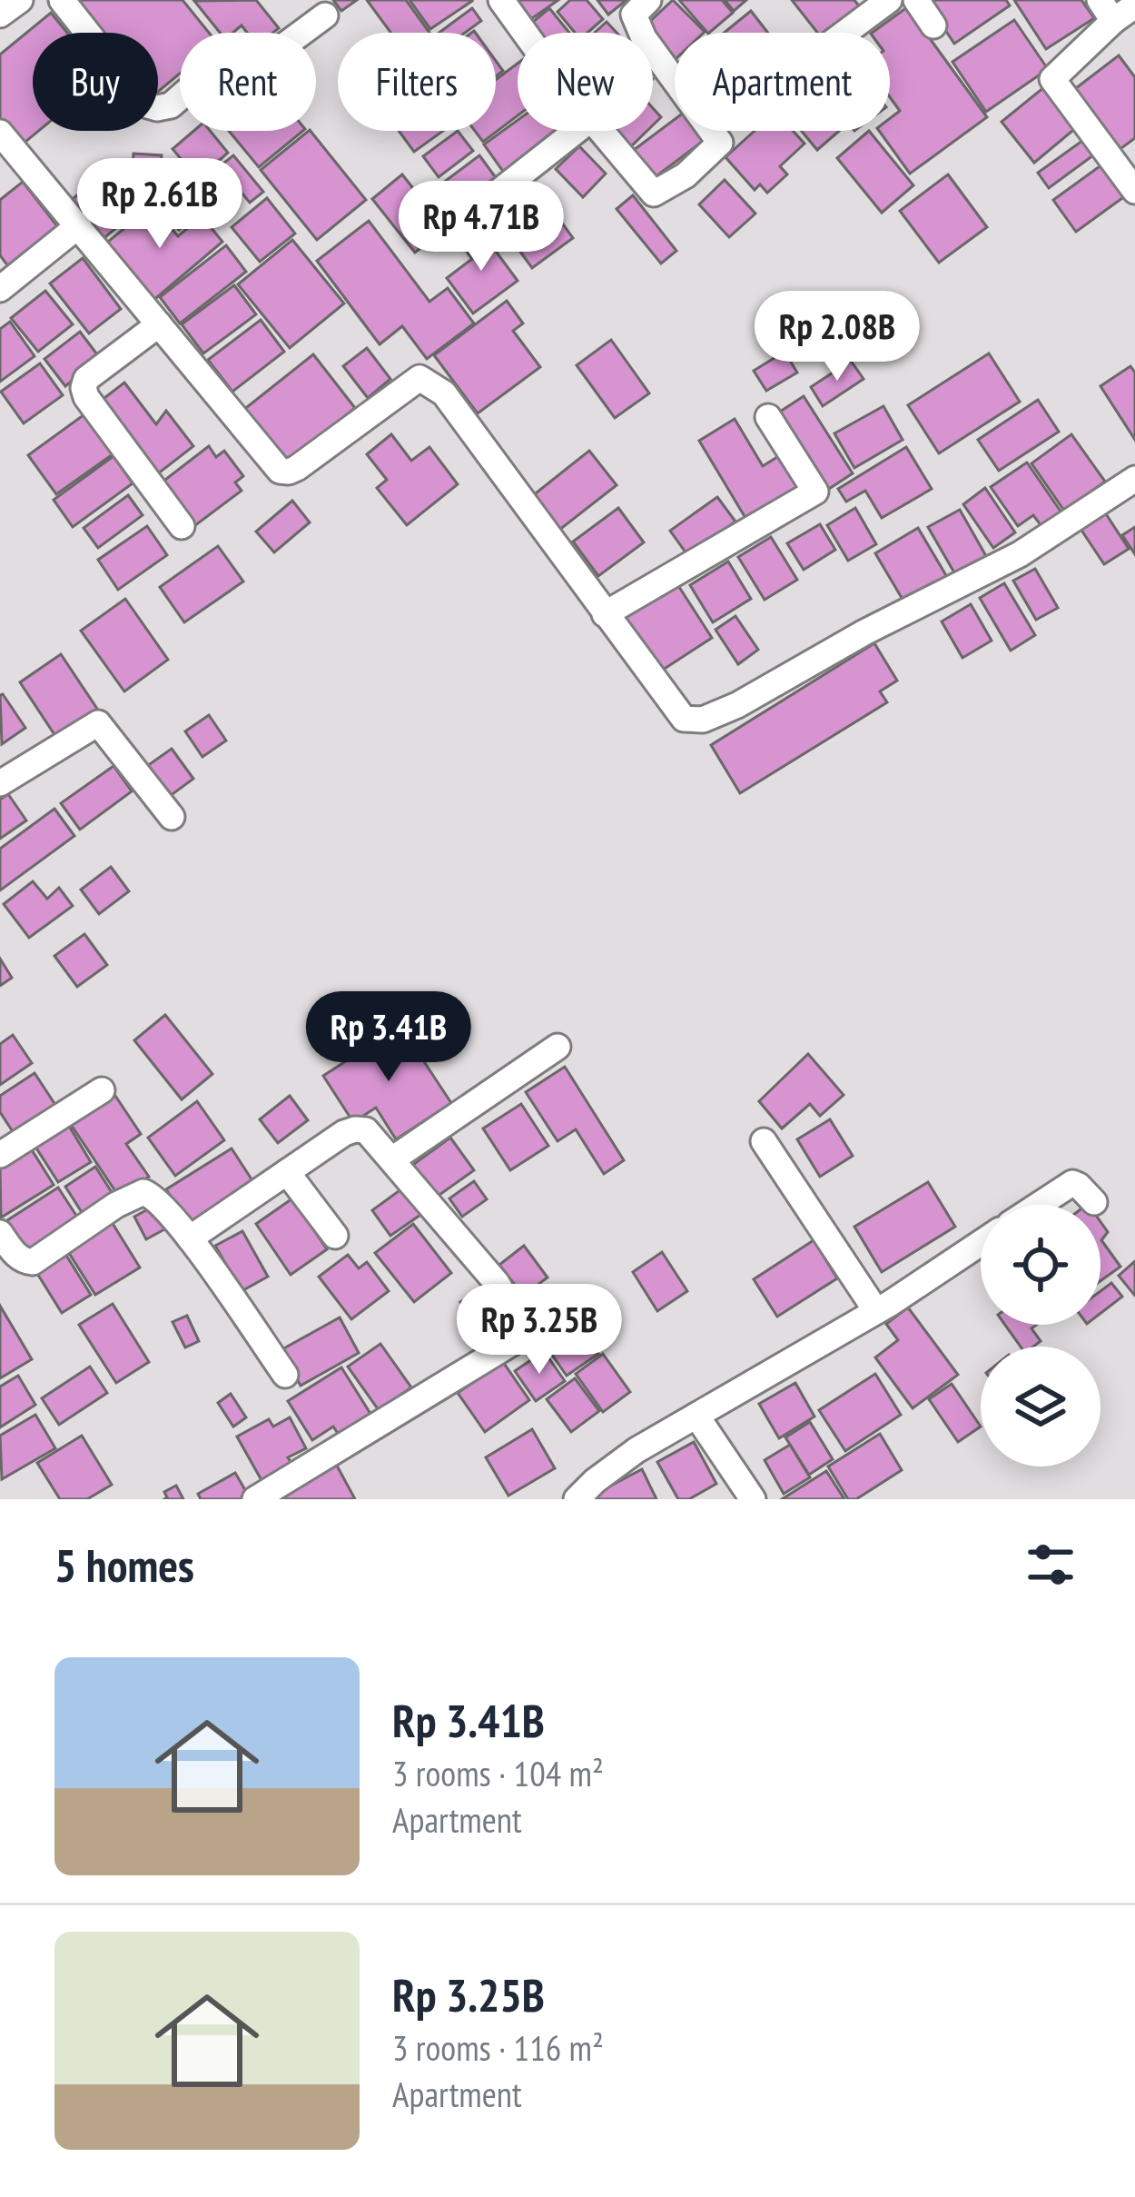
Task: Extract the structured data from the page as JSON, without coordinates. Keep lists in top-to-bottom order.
{
  "page": {
    "chip": [
      "Buy",
      "Rent",
      "Filters",
      "New",
      "Apartment"
    ],
    "price": [
      "Rp 2.61B",
      "Rp 4.71B",
      "Rp 2.08B",
      "Rp 3.41B",
      "Rp 3.25B"
    ],
    "heading": "5 homes",
    "list": [
      {
        "name": "Rp 3.41B",
        "note": "3 rooms · 104 m² · Apartment"
      },
      {
        "name": "Rp 3.25B",
        "note": "3 rooms · 116 m² · Apartment"
      }
    ]
  }
}
